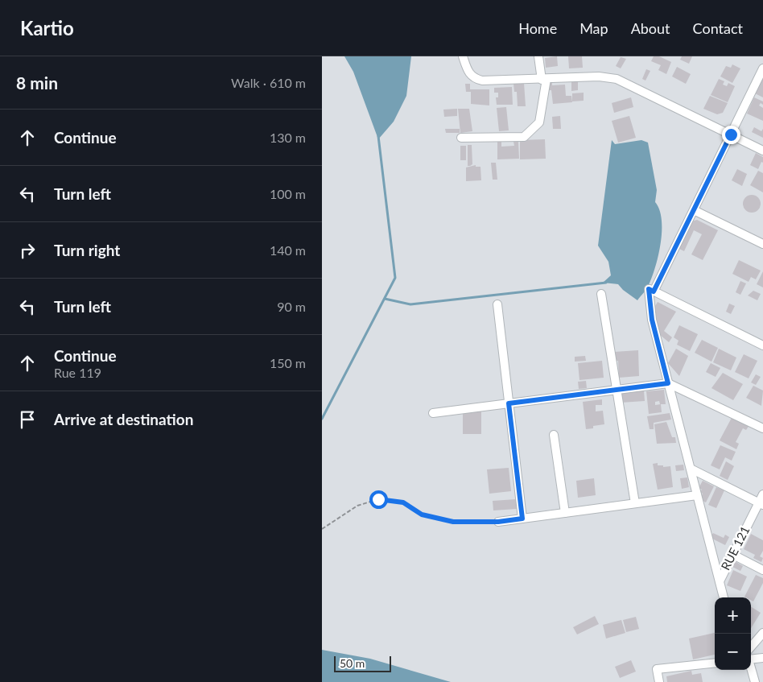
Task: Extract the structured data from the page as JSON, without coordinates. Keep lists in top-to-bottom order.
{
  "streets": {
    "street": ["RUE 121"]
  },
  "scale_bar": "50 m",
  "page": {
    "header": "Kartio",
    "nav": [
      "Home",
      "Map",
      "About",
      "Contact"
    ],
    "heading": ["8 min", "Walk · 610 m"],
    "list": [
      ["Continue", "130 m"],
      ["Turn left", "100 m"],
      ["Turn right", "140 m"],
      ["Turn left", "90 m"],
      ["Continue", "Rue 119", "150 m"],
      "Arrive at destination"
    ],
    "map_buttons": ["+", "−"],
    "scale": "50 m"
  }
}
